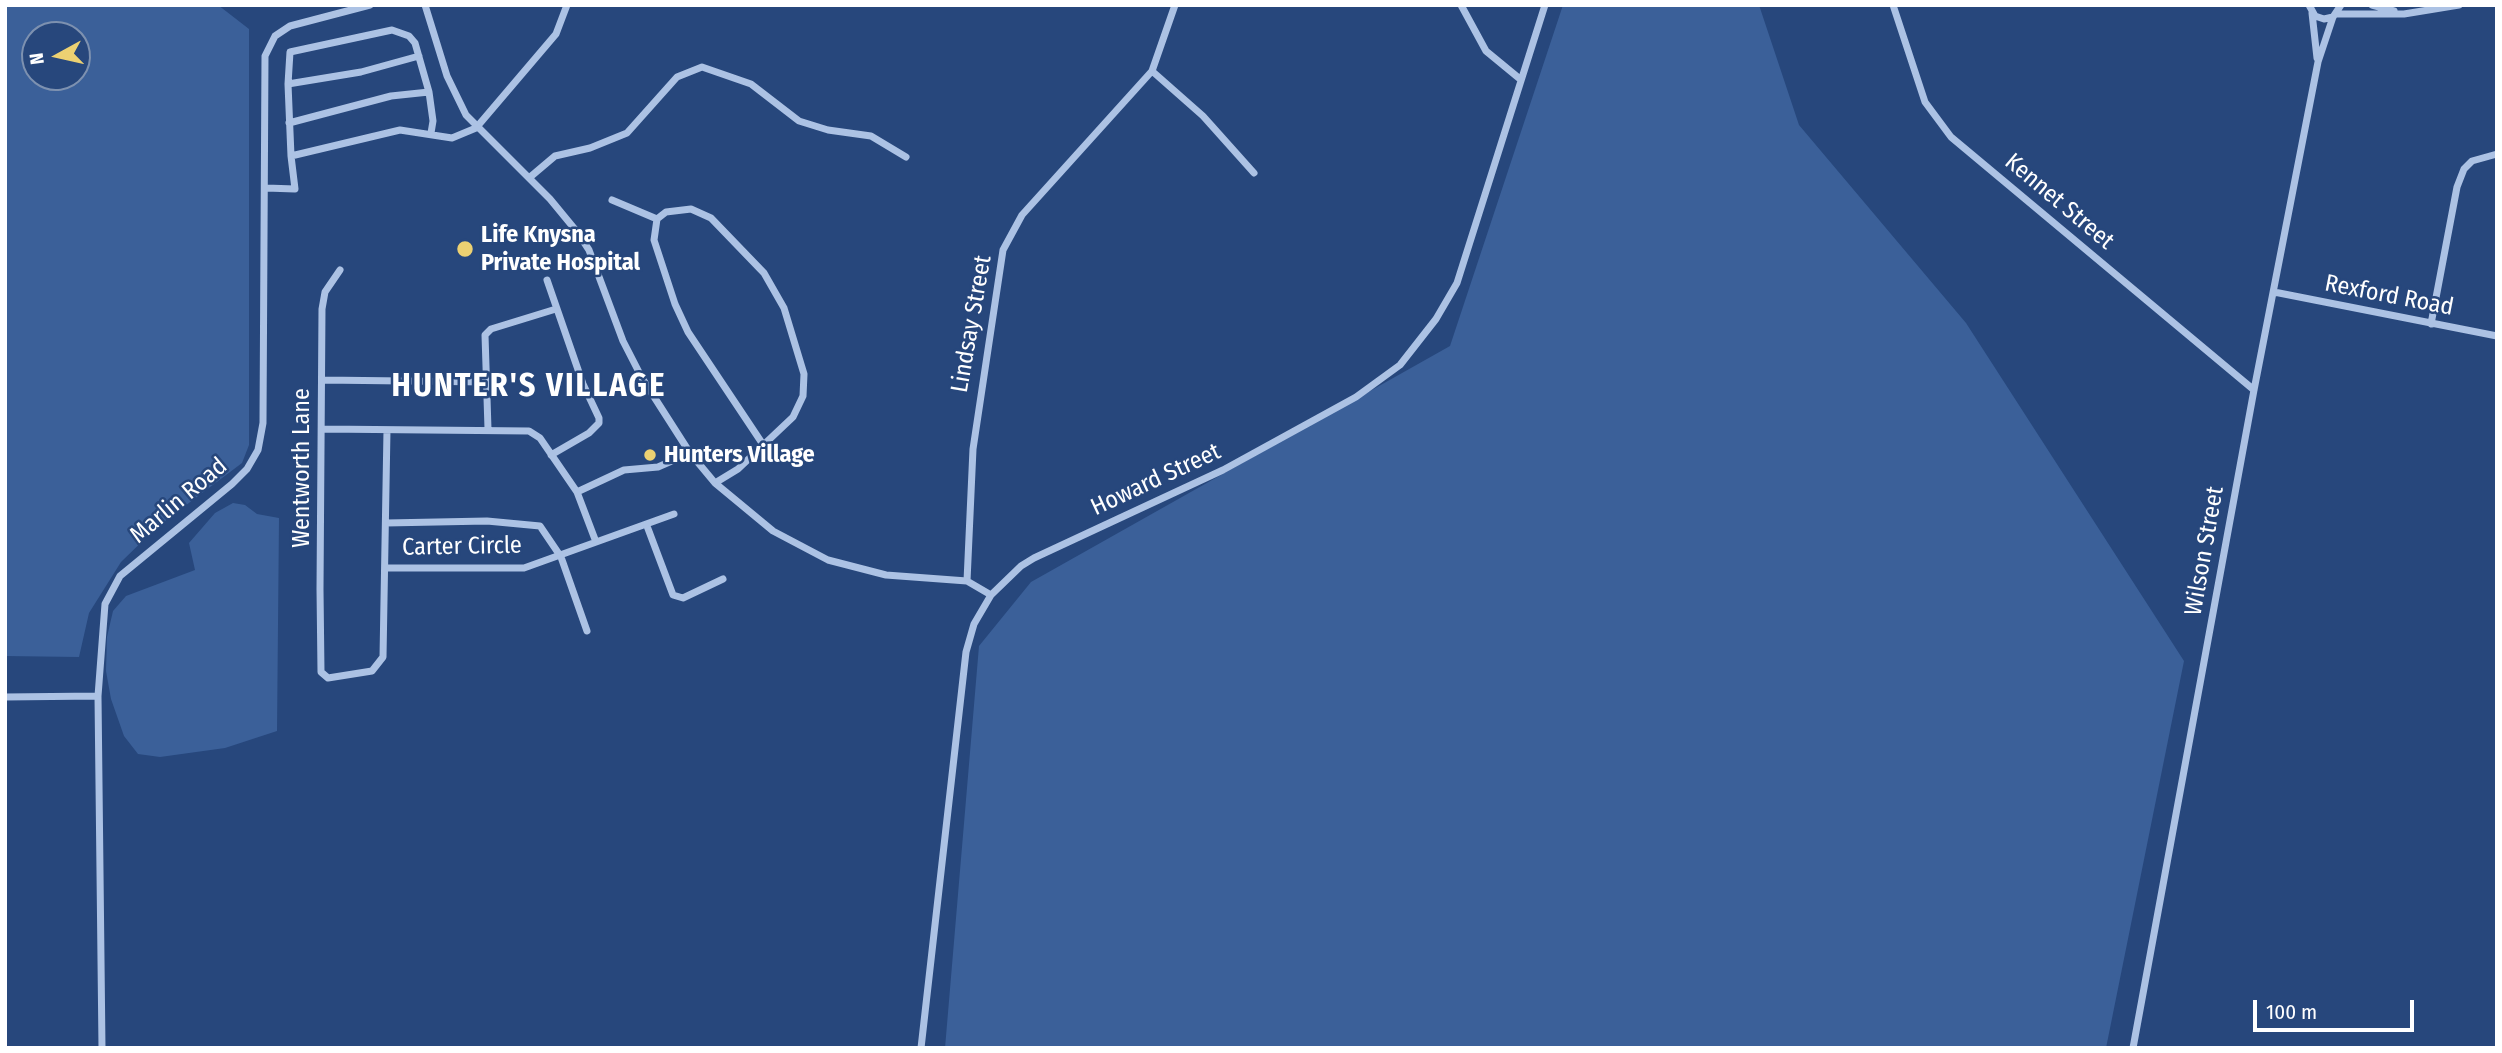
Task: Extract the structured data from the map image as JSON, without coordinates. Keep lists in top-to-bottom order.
{
  "streets": {
    "street": [
      "Kennet Street",
      "Rexford Road",
      "Lindsay Street",
      "Wentworth Lane",
      "Howard Street",
      "Marlin Road",
      "Carter Circle",
      "Wilson Street"
    ]
  },
  "crossings": [
    ["Kennet Street", "Wilson Street"],
    ["Rexford Road", "Wilson Street"],
    ["Wentworth Lane", "Carter Circle"]
  ],
  "districts": ["HUNTER'S VILLAGE"],
  "places": ["Life Knysna Private Hospital", "Hunters Village"],
  "scale_bar": "100 m",
  "north": "left"
}
